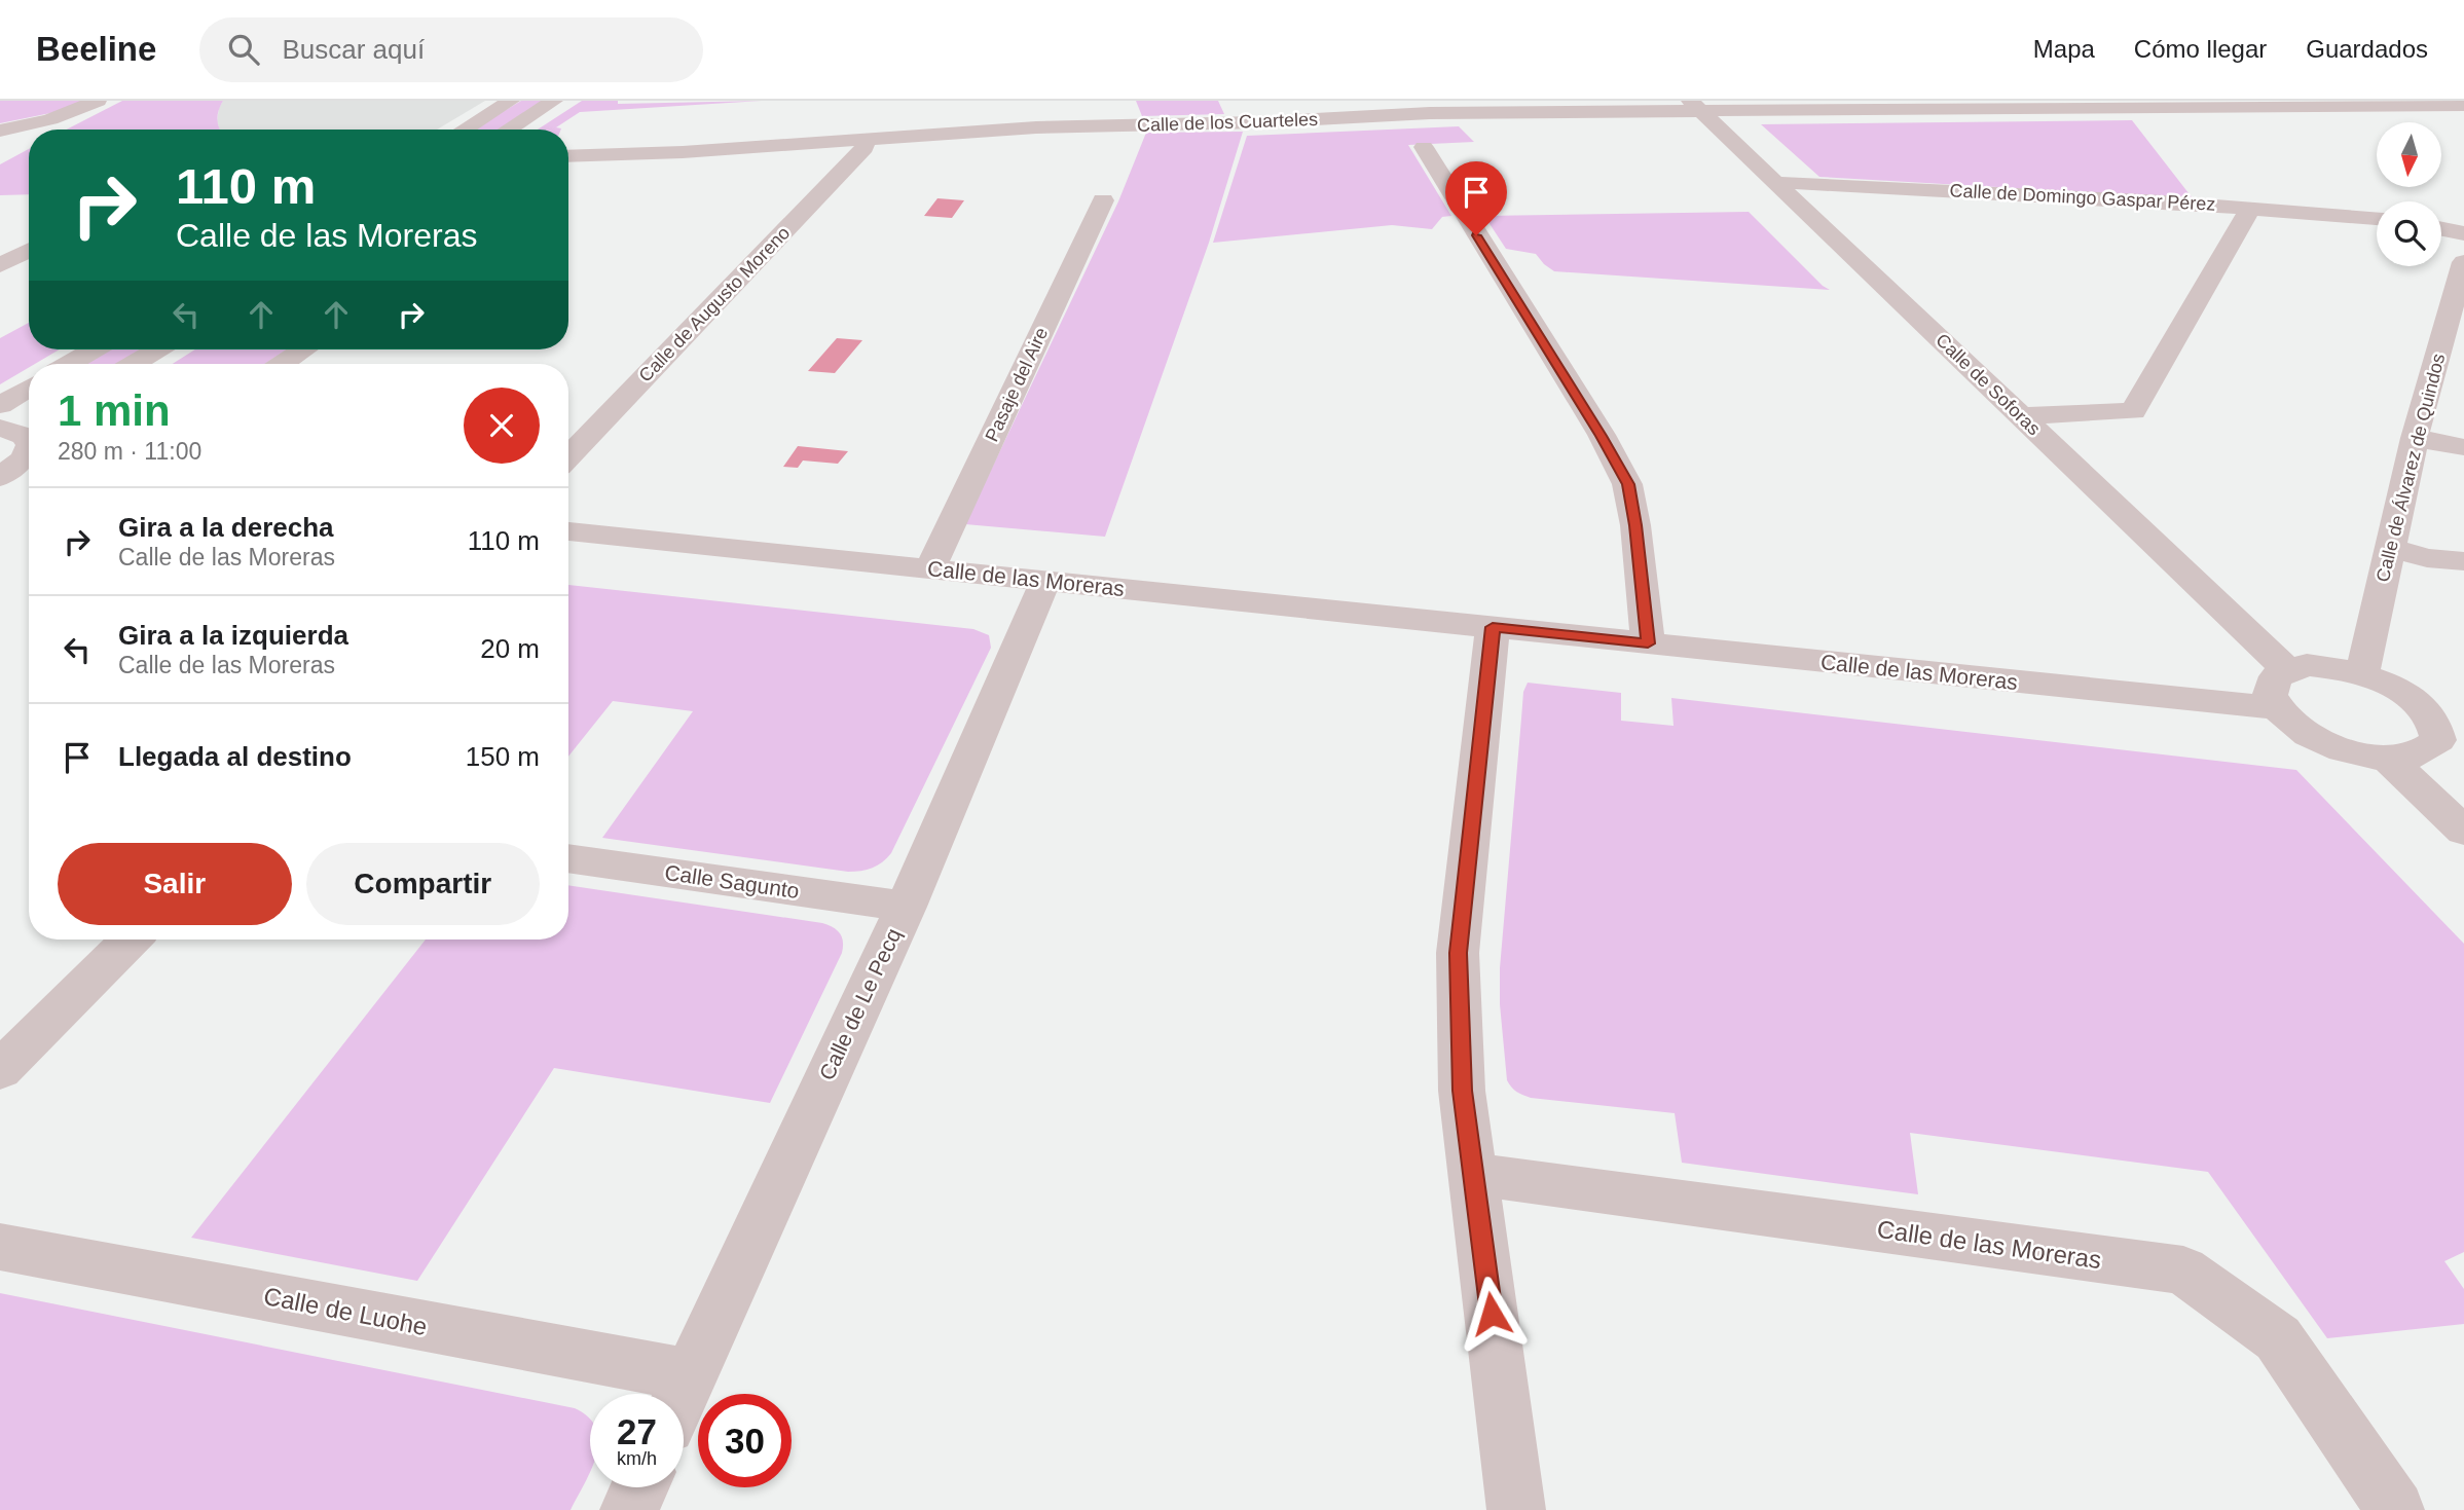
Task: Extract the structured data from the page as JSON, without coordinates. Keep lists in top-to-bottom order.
{
  "streets": {
    "street": [
      "Calle de los Cuarteles",
      "Calle de Domingo Gaspar Pérez",
      "Calle de Augusto Moreno",
      "Pasaje del Aire",
      "Calle de Soforas",
      "Calle de Álvarez de Quindos",
      "Calle de las Moreras",
      "Calle Sagunto",
      "Calle de Le Pecq",
      "Calle de Luohe"
    ]
  },
  "crossings": [
    ["Calle de los Cuarteles", "Calle de Augusto Moreno"],
    ["Calle de los Cuarteles", "Calle de Soforas"],
    ["Calle de Domingo Gaspar Pérez", "Calle de Soforas"],
    ["Pasaje del Aire", "Calle de las Moreras"],
    ["Calle de las Moreras", "Calle de Le Pecq"],
    ["Calle Sagunto", "Calle de Le Pecq"],
    ["Calle de Le Pecq", "Calle de Luohe"]
  ],
  "north": "bottom",
  "page": {
    "header": "Beeline",
    "search": "Buscar aquí",
    "nav": ["Mapa", "Cómo llegar", "Guardados"],
    "turn": ["110 m", "Calle de las Moreras"],
    "heading": ["1 min", "280 m · 11:00"],
    "list": [
      {
        "name": "Gira a la derecha",
        "note": "Calle de las Moreras",
        "value": "110 m"
      },
      {
        "name": "Gira a la izquierda",
        "note": "Calle de las Moreras",
        "value": "20 m"
      },
      {
        "name": "Llegada al destino",
        "value": "150 m"
      }
    ],
    "buttons": ["Salir", "Compartir"],
    "speed": "27 km/h",
    "limit": "30"
  }
}
